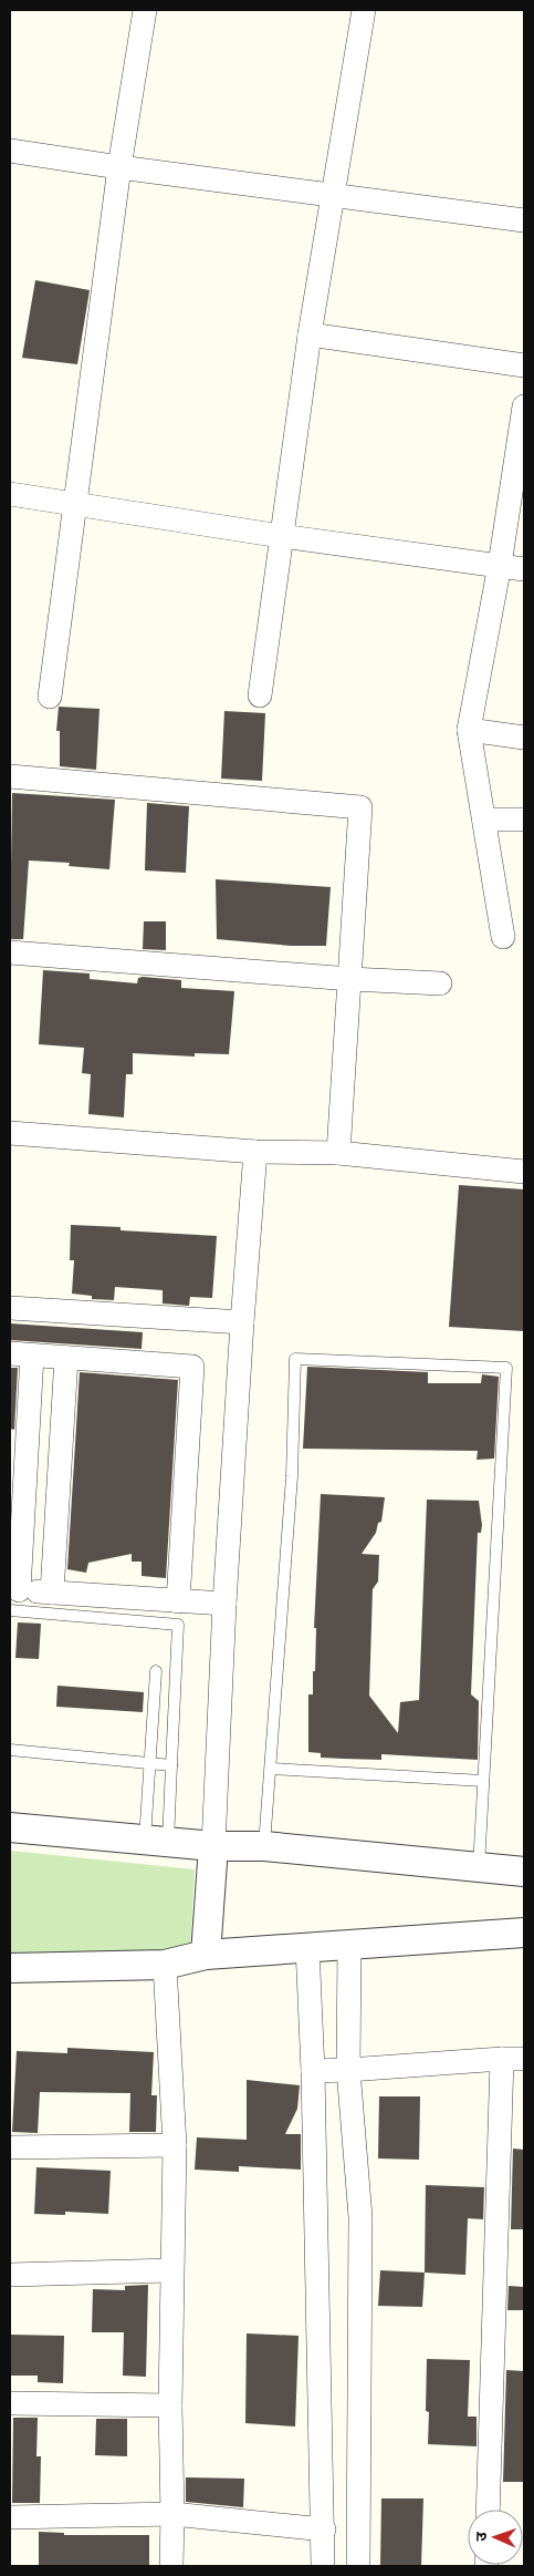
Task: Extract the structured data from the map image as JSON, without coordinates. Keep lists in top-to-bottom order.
{
  "north": "left"
}
